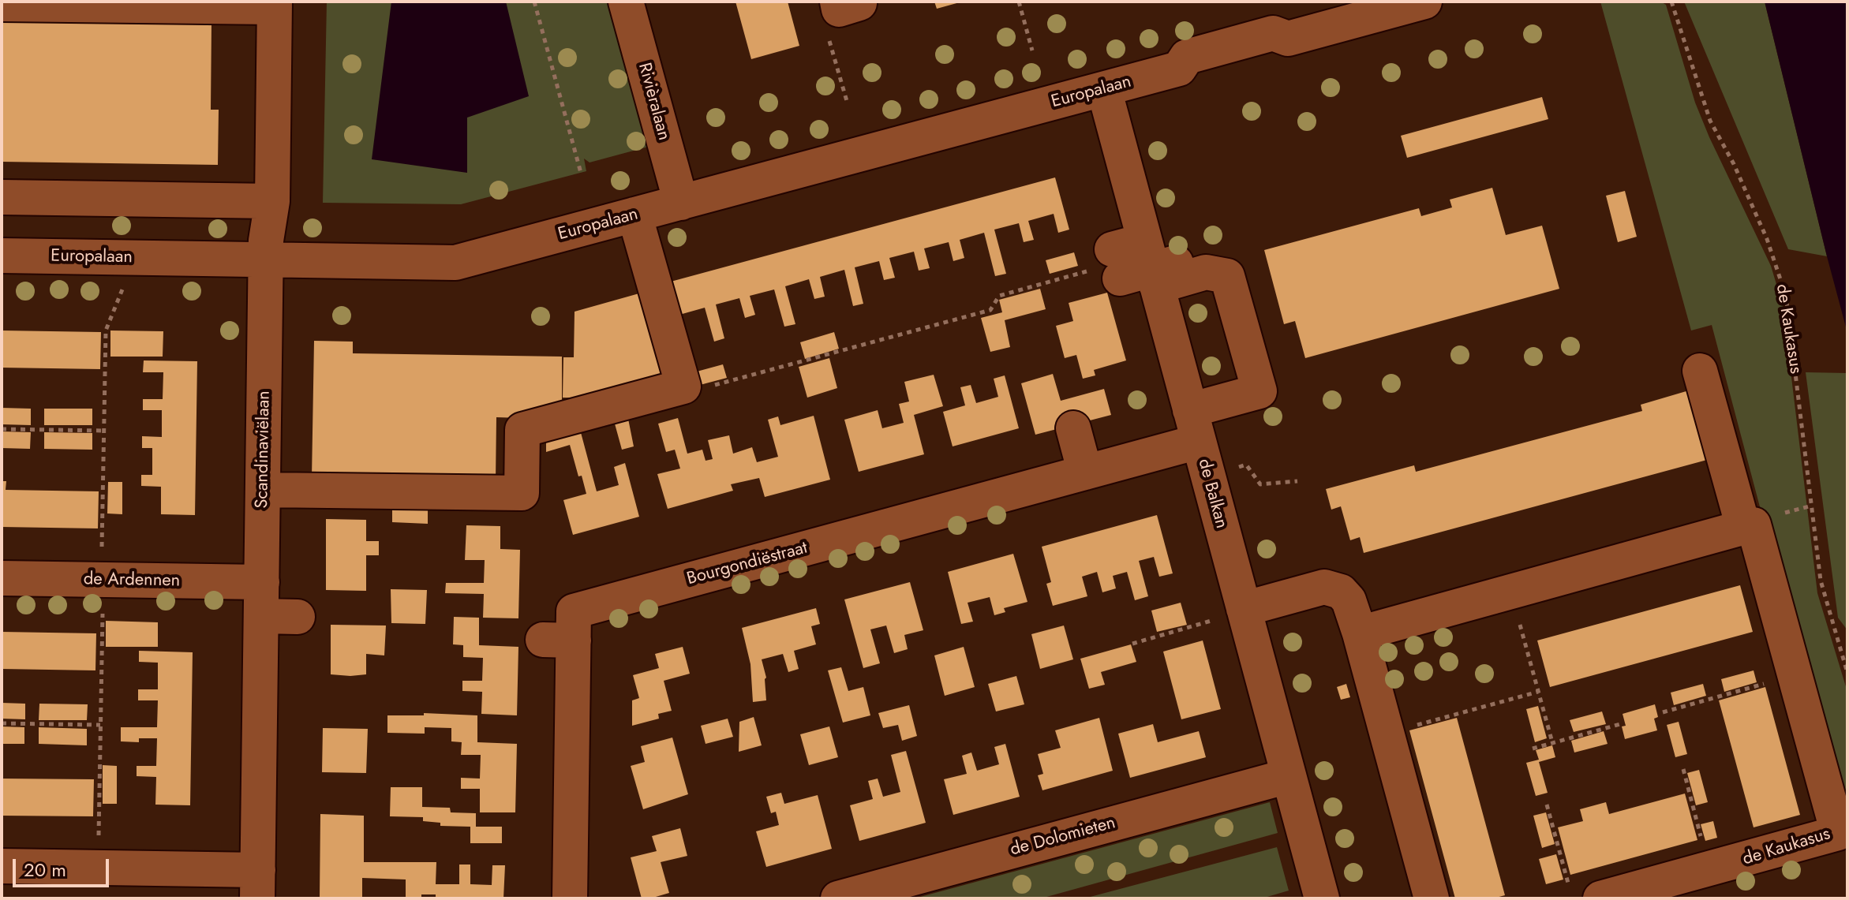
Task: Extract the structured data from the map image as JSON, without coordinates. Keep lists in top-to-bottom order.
{
  "streets": {
    "street": [
      "Europalaan",
      "Rivièralaan",
      "de Kaukasus",
      "Scandinaviëlaan",
      "de Balkan",
      "Bourgondiëstraat",
      "de Ardennen",
      "de Dolomieten"
    ]
  },
  "crossings": [
    ["Europalaan", "Rivièralaan"],
    ["Europalaan", "Scandinaviëlaan"],
    ["Europalaan", "de Balkan"],
    ["Scandinaviëlaan", "de Ardennen"],
    ["de Balkan", "Bourgondiëstraat"],
    ["de Balkan", "de Dolomieten"]
  ],
  "scale_bar": "20 m"
}
